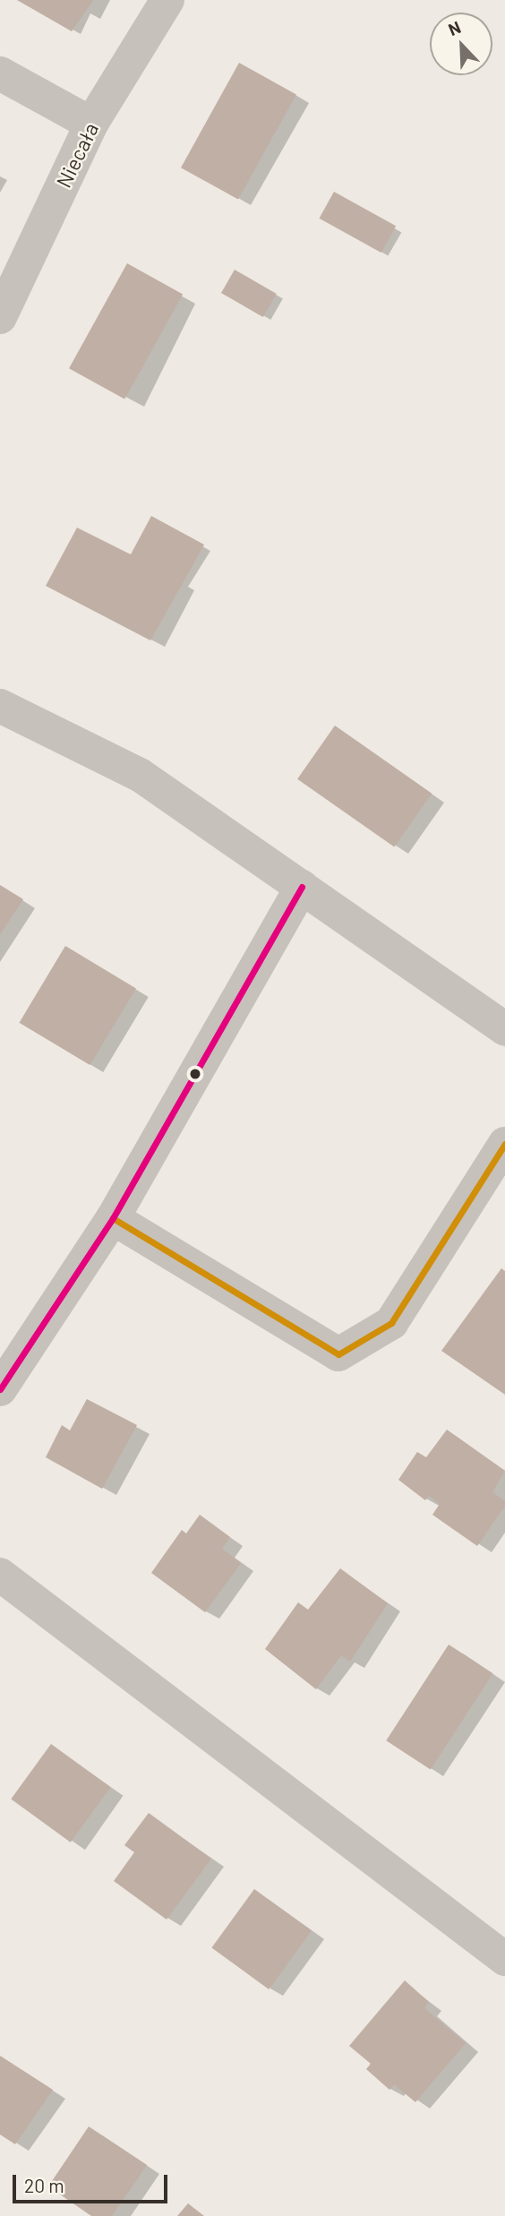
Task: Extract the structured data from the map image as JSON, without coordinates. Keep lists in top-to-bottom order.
{
  "streets": {
    "street": ["Niecała"]
  },
  "scale_bar": "20 m",
  "north": "top left"
}
